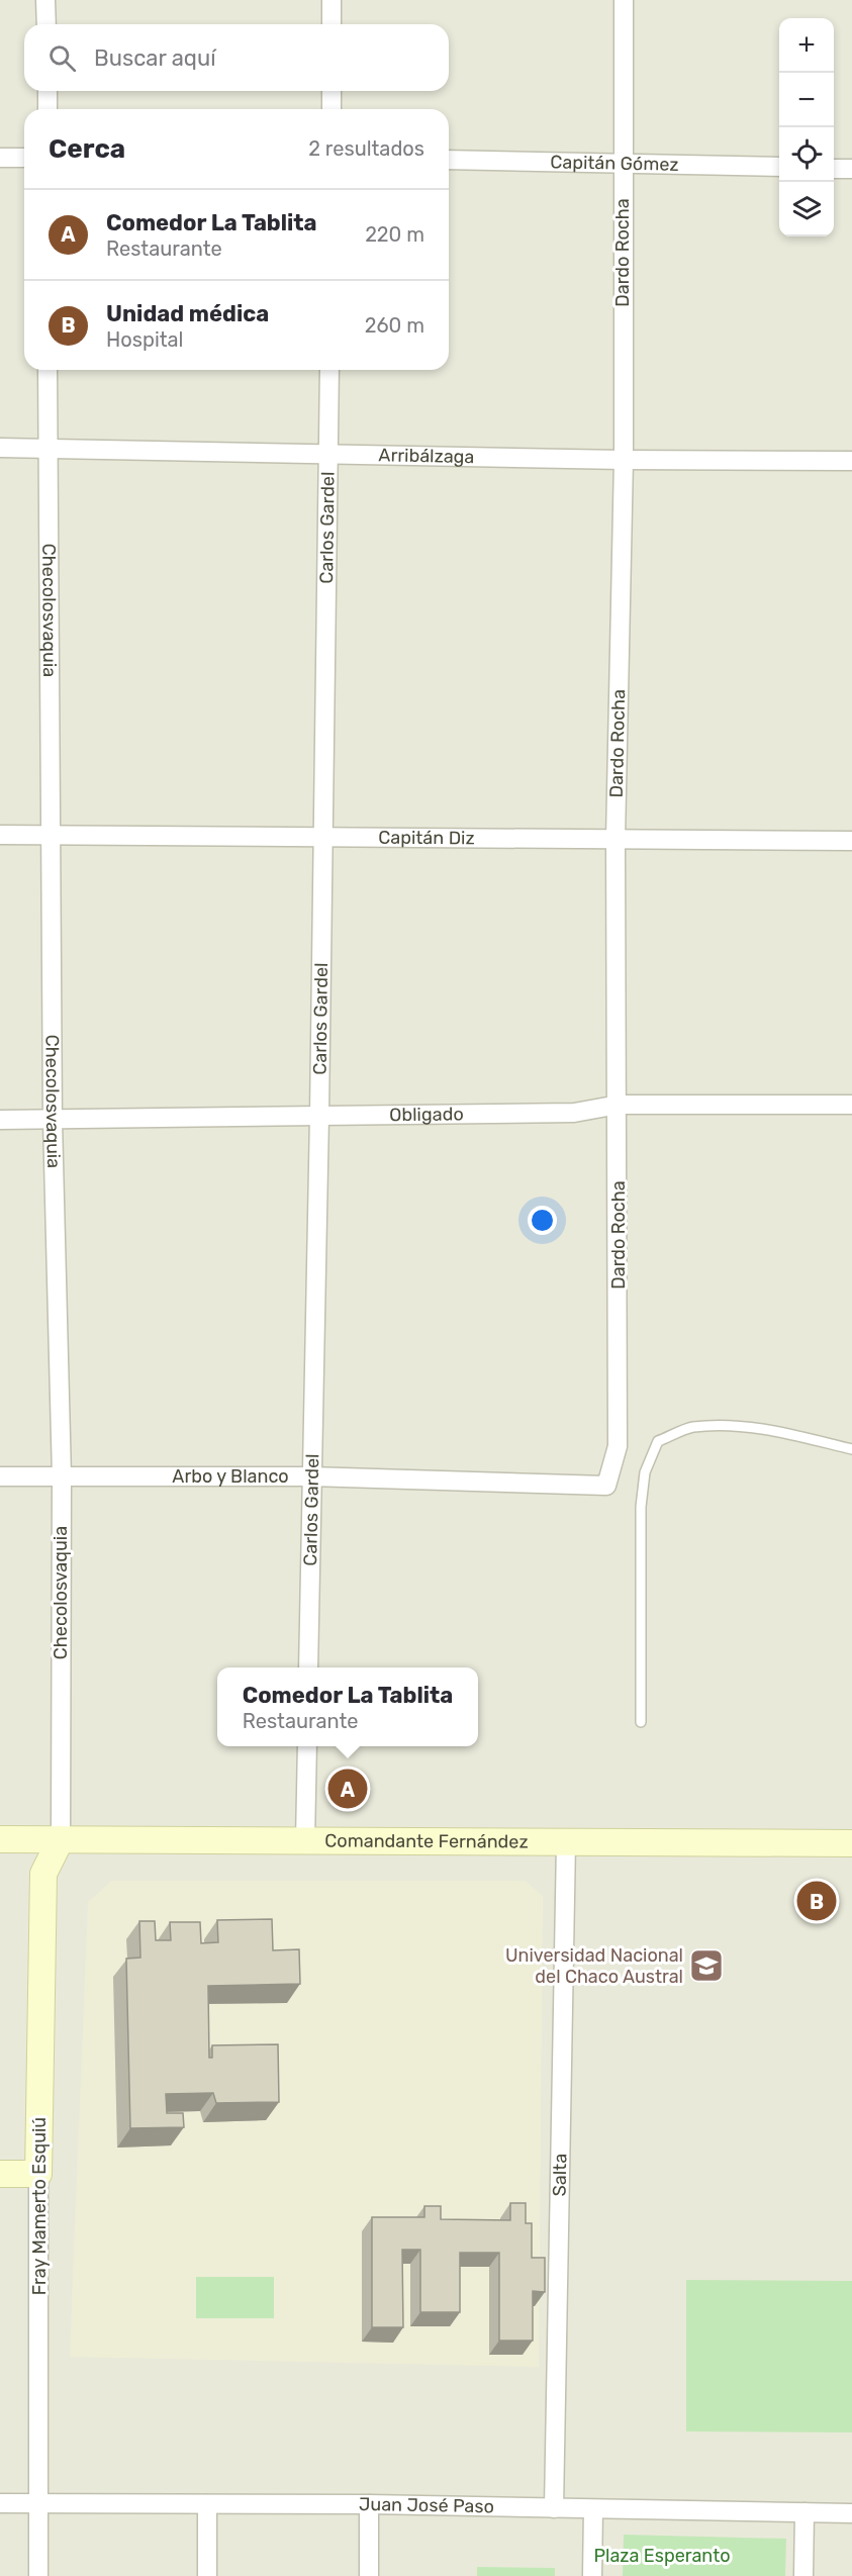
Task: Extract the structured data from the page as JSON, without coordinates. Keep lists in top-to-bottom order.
{
  "streets": {
    "main road": ["Comandante Fernández", "Fray Mamerto Esquiú"],
    "street": [
      "Capitán Gómez",
      "Dardo Rocha",
      "Arribálzaga",
      "Carlos Gardel",
      "Checolosvaquia",
      "Capitán Diz",
      "Obligado",
      "Arbo y Blanco",
      "Salta",
      "Juan José Paso"
    ]
  },
  "crossings": [
    ["Capitán Gómez", "Dardo Rocha"],
    ["Dardo Rocha", "Arribálzaga"],
    ["Dardo Rocha", "Capitán Diz"],
    ["Dardo Rocha", "Obligado"],
    ["Dardo Rocha", "Arbo y Blanco"],
    ["Arribálzaga", "Carlos Gardel"],
    ["Arribálzaga", "Checolosvaquia"],
    ["Carlos Gardel", "Capitán Diz"],
    ["Carlos Gardel", "Obligado"],
    ["Carlos Gardel", "Arbo y Blanco"],
    ["Checolosvaquia", "Capitán Diz"],
    ["Checolosvaquia", "Obligado"],
    ["Checolosvaquia", "Arbo y Blanco"],
    ["Checolosvaquia", "Comandante Fernández"],
    ["Checolosvaquia", "Fray Mamerto Esquiú"],
    ["Comandante Fernández", "Salta"],
    ["Comandante Fernández", "Fray Mamerto Esquiú"],
    ["Salta", "Juan José Paso"],
    ["Fray Mamerto Esquiú", "Juan José Paso"]
  ],
  "parks": ["Plaza Esperanto"],
  "places": {
    "school or university": ["Universidad Nacional del Chaco Austral"]
  },
  "page": {
    "map_buttons": ["+", "−"],
    "search": "Buscar aquí",
    "heading": ["Cerca", "2 resultados"],
    "list": [
      {
        "mark": "A",
        "name": "Comedor La Tablita",
        "note": "Restaurante",
        "value": "220 m"
      },
      {
        "mark": "B",
        "name": "Unidad médica",
        "note": "Hospital",
        "value": "260 m"
      }
    ],
    "popup": ["Comedor La Tablita", "Restaurante"],
    "pins": ["A", "B"]
  }
}
